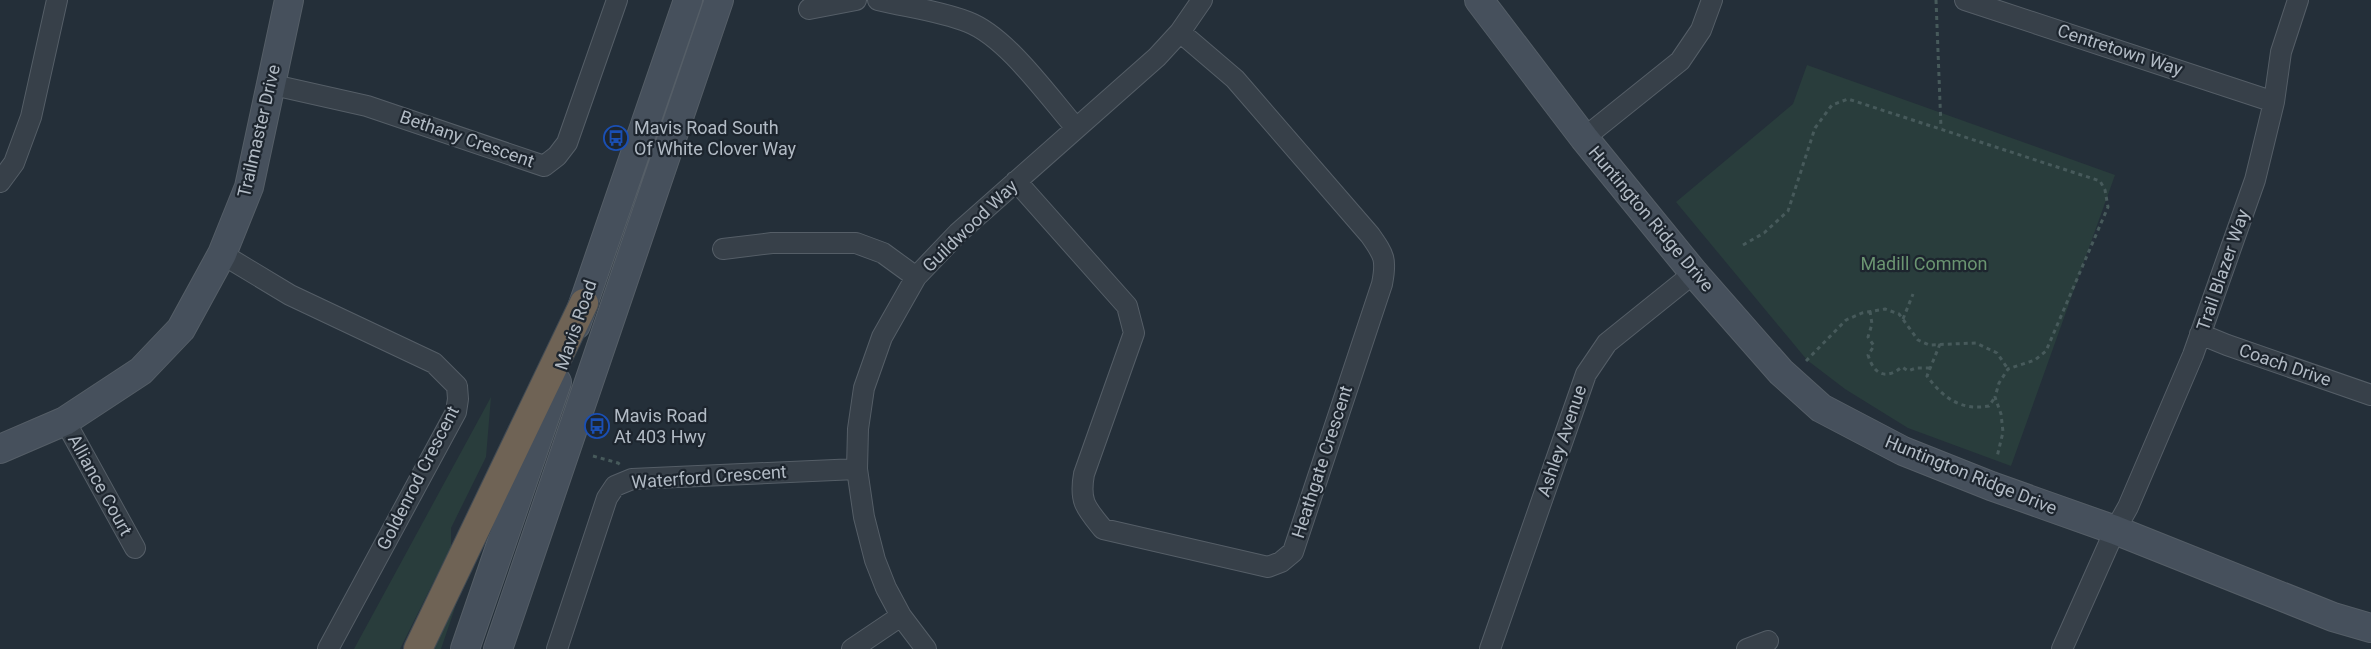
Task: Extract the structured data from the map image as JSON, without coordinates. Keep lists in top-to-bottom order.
{
  "streets": {
    "street": [
      "Centretown Way",
      "Trailmaster Drive",
      "Bethany Crescent",
      "Huntington Ridge Drive",
      "Guildwood Way",
      "Trail Blazer Way",
      "Mavis Road",
      "Coach Drive",
      "Ashley Avenue",
      "Heathgate Crescent",
      "Waterford Crescent",
      "Goldenrod Crescent",
      "Alliance Court"
    ]
  },
  "crossings": [
    ["Centretown Way", "Trail Blazer Way"],
    ["Trailmaster Drive", "Bethany Crescent"],
    ["Trailmaster Drive", "Goldenrod Crescent"],
    ["Trailmaster Drive", "Alliance Court"],
    ["Huntington Ridge Drive", "Trail Blazer Way"],
    ["Huntington Ridge Drive", "Ashley Avenue"],
    ["Guildwood Way", "Heathgate Crescent"],
    ["Guildwood Way", "Waterford Crescent"],
    ["Trail Blazer Way", "Coach Drive"]
  ],
  "parks": ["Madill Common"],
  "places": {
    "bus stop": ["Mavis Road South Of White Clover Way", "Mavis Road At 403 Hwy"]
  }
}
